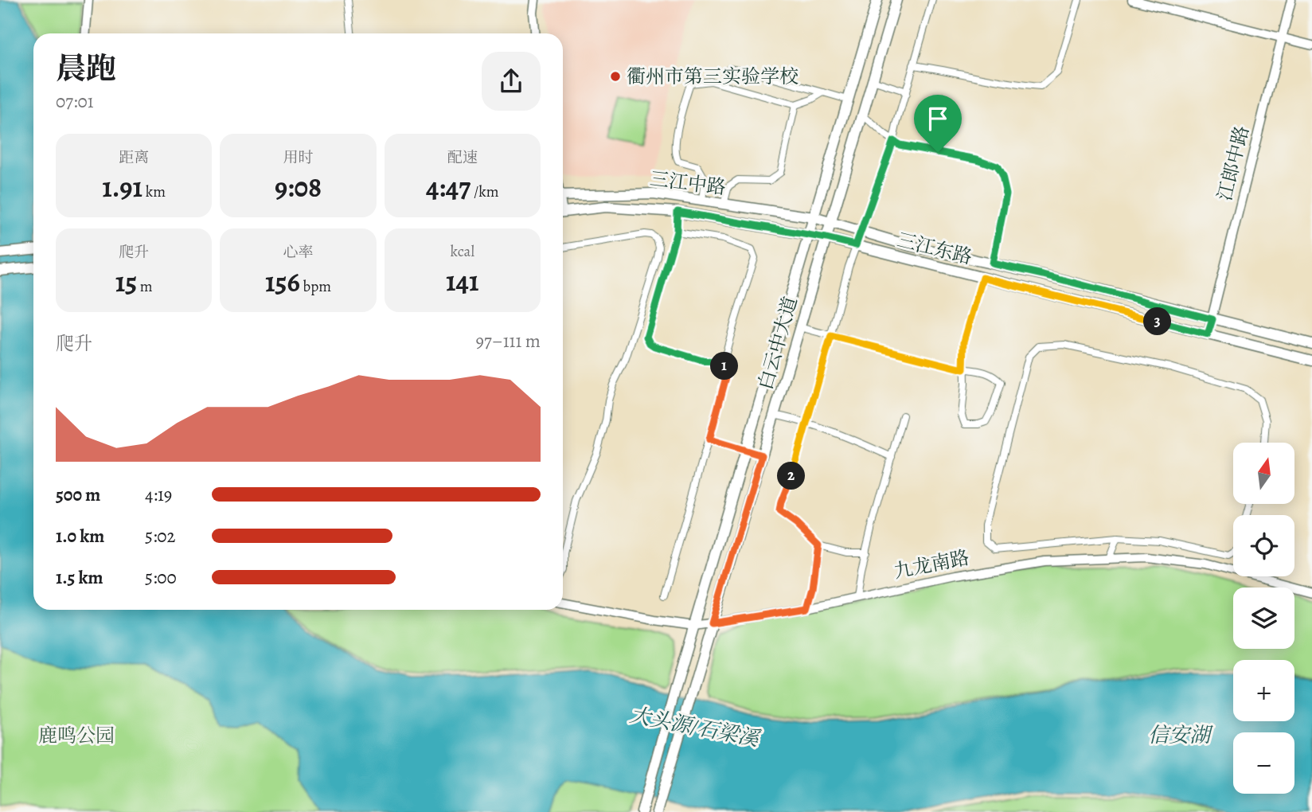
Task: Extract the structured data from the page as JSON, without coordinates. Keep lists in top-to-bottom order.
{
  "streets": {
    "main road": ["三江中路", "三江东路", "白云中大道"],
    "street": ["江郎中路", "九龙南路"]
  },
  "crossings": [
    ["江郎中路", "三江东路"],
    ["三江中路", "三江东路"],
    ["三江中路", "白云中大道"],
    ["三江东路", "白云中大道"],
    ["白云中大道", "九龙南路"]
  ],
  "water": ["大头源/石梁溪", "信安湖"],
  "parks": ["鹿鸣公园"],
  "places": ["衢州市第三实验学校"],
  "north": "top",
  "page": {
    "heading": ["晨跑", "07:01"],
    "stats": [
      ["距离", "1.91 km"],
      ["用时", "9:08"],
      ["配速", "4:47 /km"],
      ["爬升", "15 m"],
      ["心率", "156 bpm"],
      ["kcal", "141"]
    ],
    "pins": ["3", "1", "2"],
    "chart": ["爬升", "97–111 m"],
    "map_buttons": ["+", "−"],
    "list": [
      {
        "name": "500 m",
        "note": "4:19"
      },
      {
        "name": "1.0 km",
        "note": "5:02"
      },
      {
        "name": "1.5 km",
        "note": "5:00"
      }
    ]
  }
}
